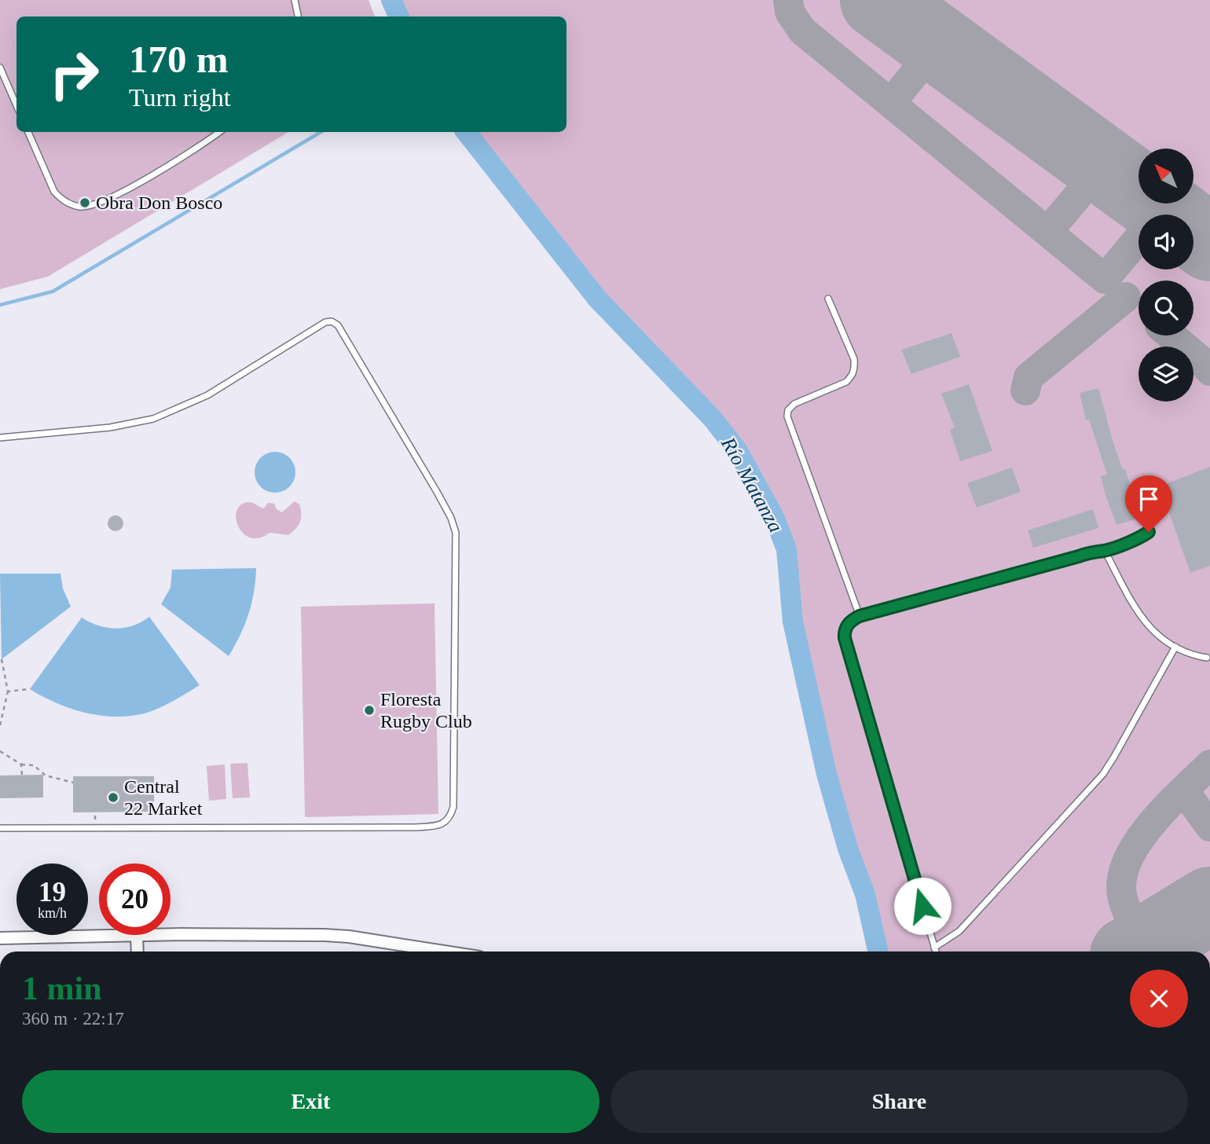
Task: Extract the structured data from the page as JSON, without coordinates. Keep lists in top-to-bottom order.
{
  "water": ["Río Matanza"],
  "places": ["Obra Don Bosco", "Floresta Rugby Club", "Central 22 Market"],
  "north": "top left",
  "page": {
    "turn": ["170 m", "Turn right"],
    "speed": "19 km/h",
    "limit": "20",
    "heading": ["1 min", "360 m · 22:17"],
    "buttons": ["Exit", "Share"]
  }
}
